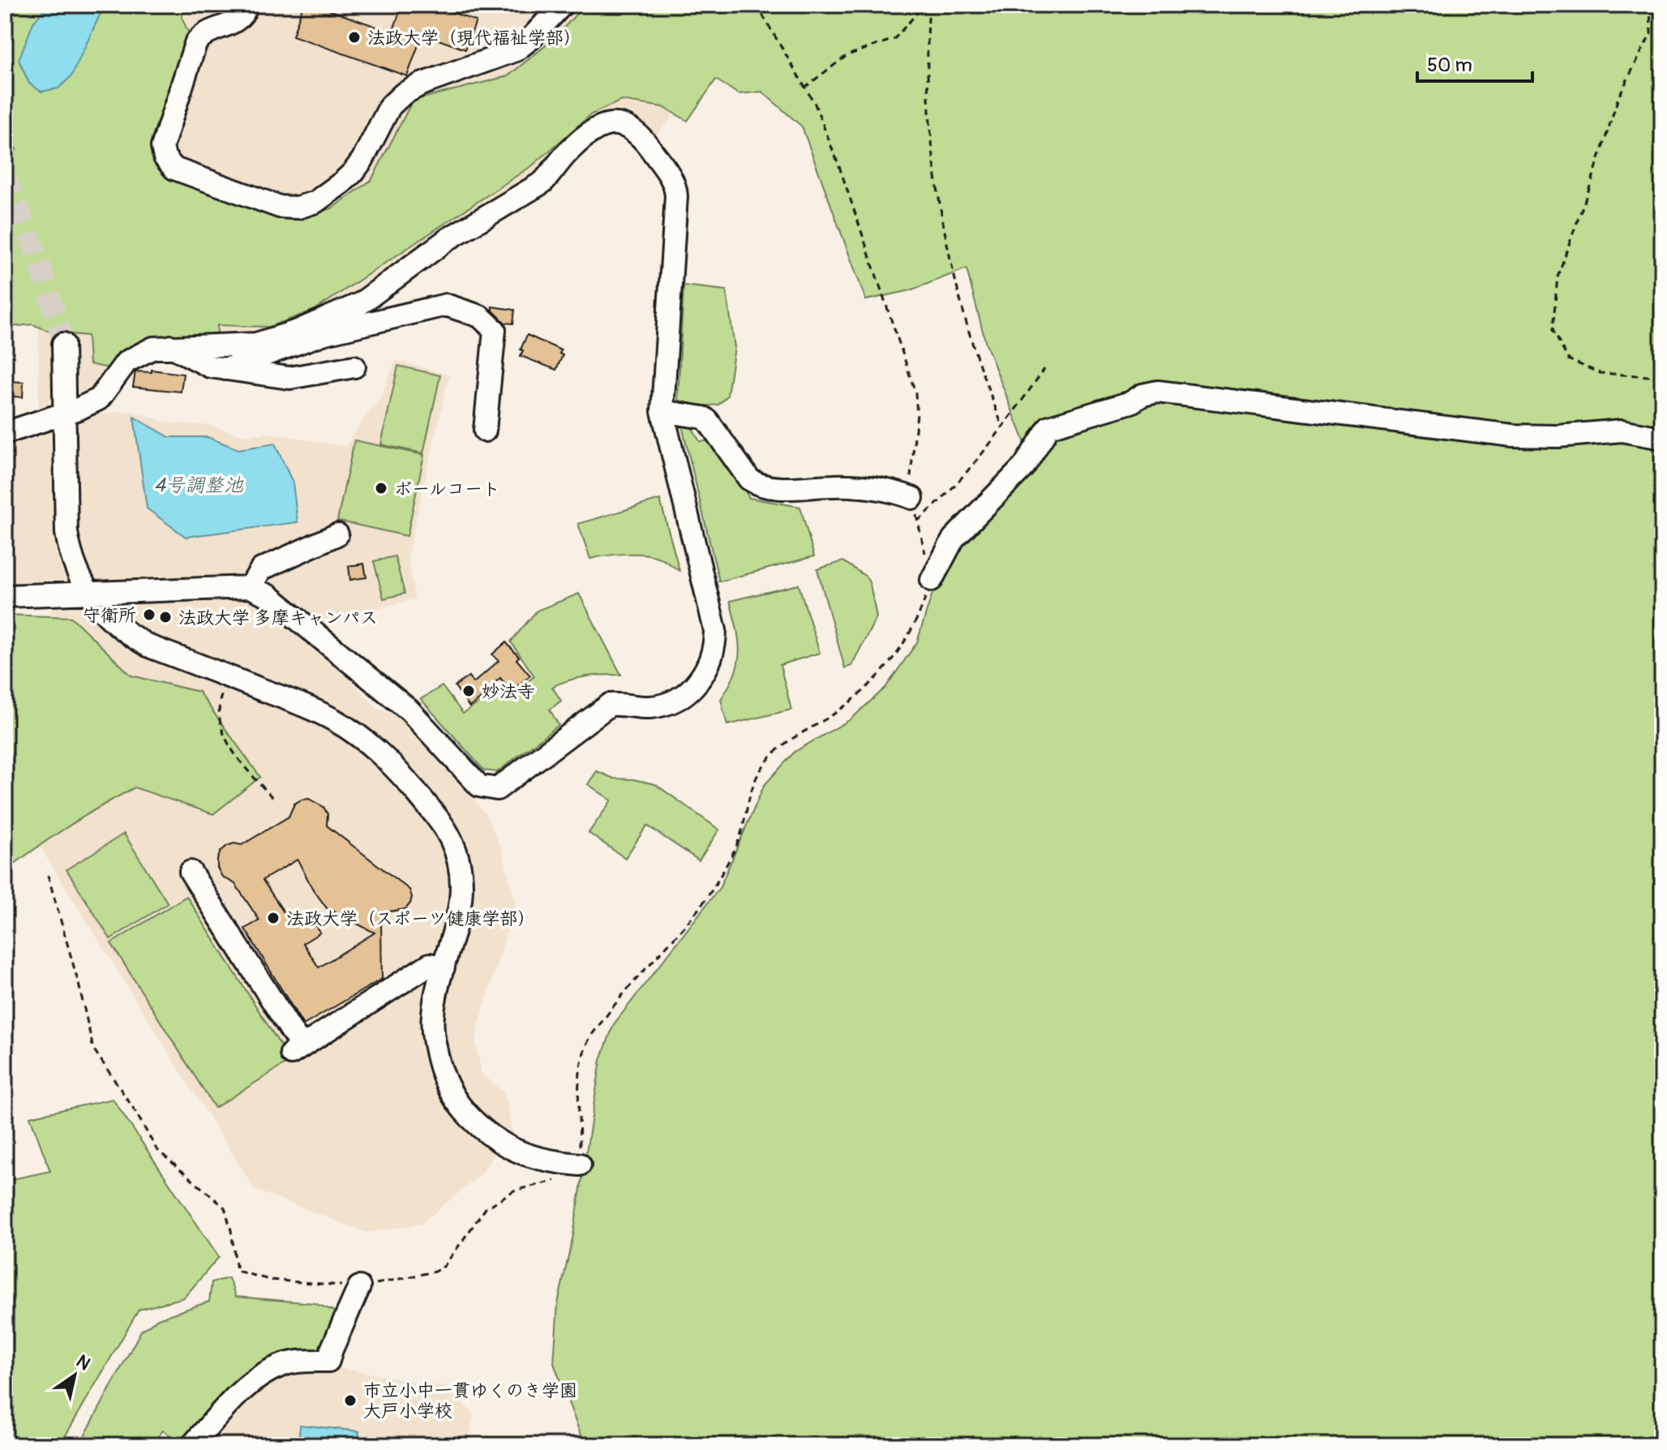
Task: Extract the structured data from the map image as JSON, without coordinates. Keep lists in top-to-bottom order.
{
  "water": ["4号調整池"],
  "places": [
    "法政大学（現代福祉学部）",
    "ボールコート",
    "守衛所",
    "法政大学 多摩キャンパス",
    "妙法寺",
    "法政大学（スポーツ健康学部）",
    "市立小中一貫ゆくのき学園 大戸小学校"
  ],
  "scale_bar": "50 m",
  "north": "top right"
}
